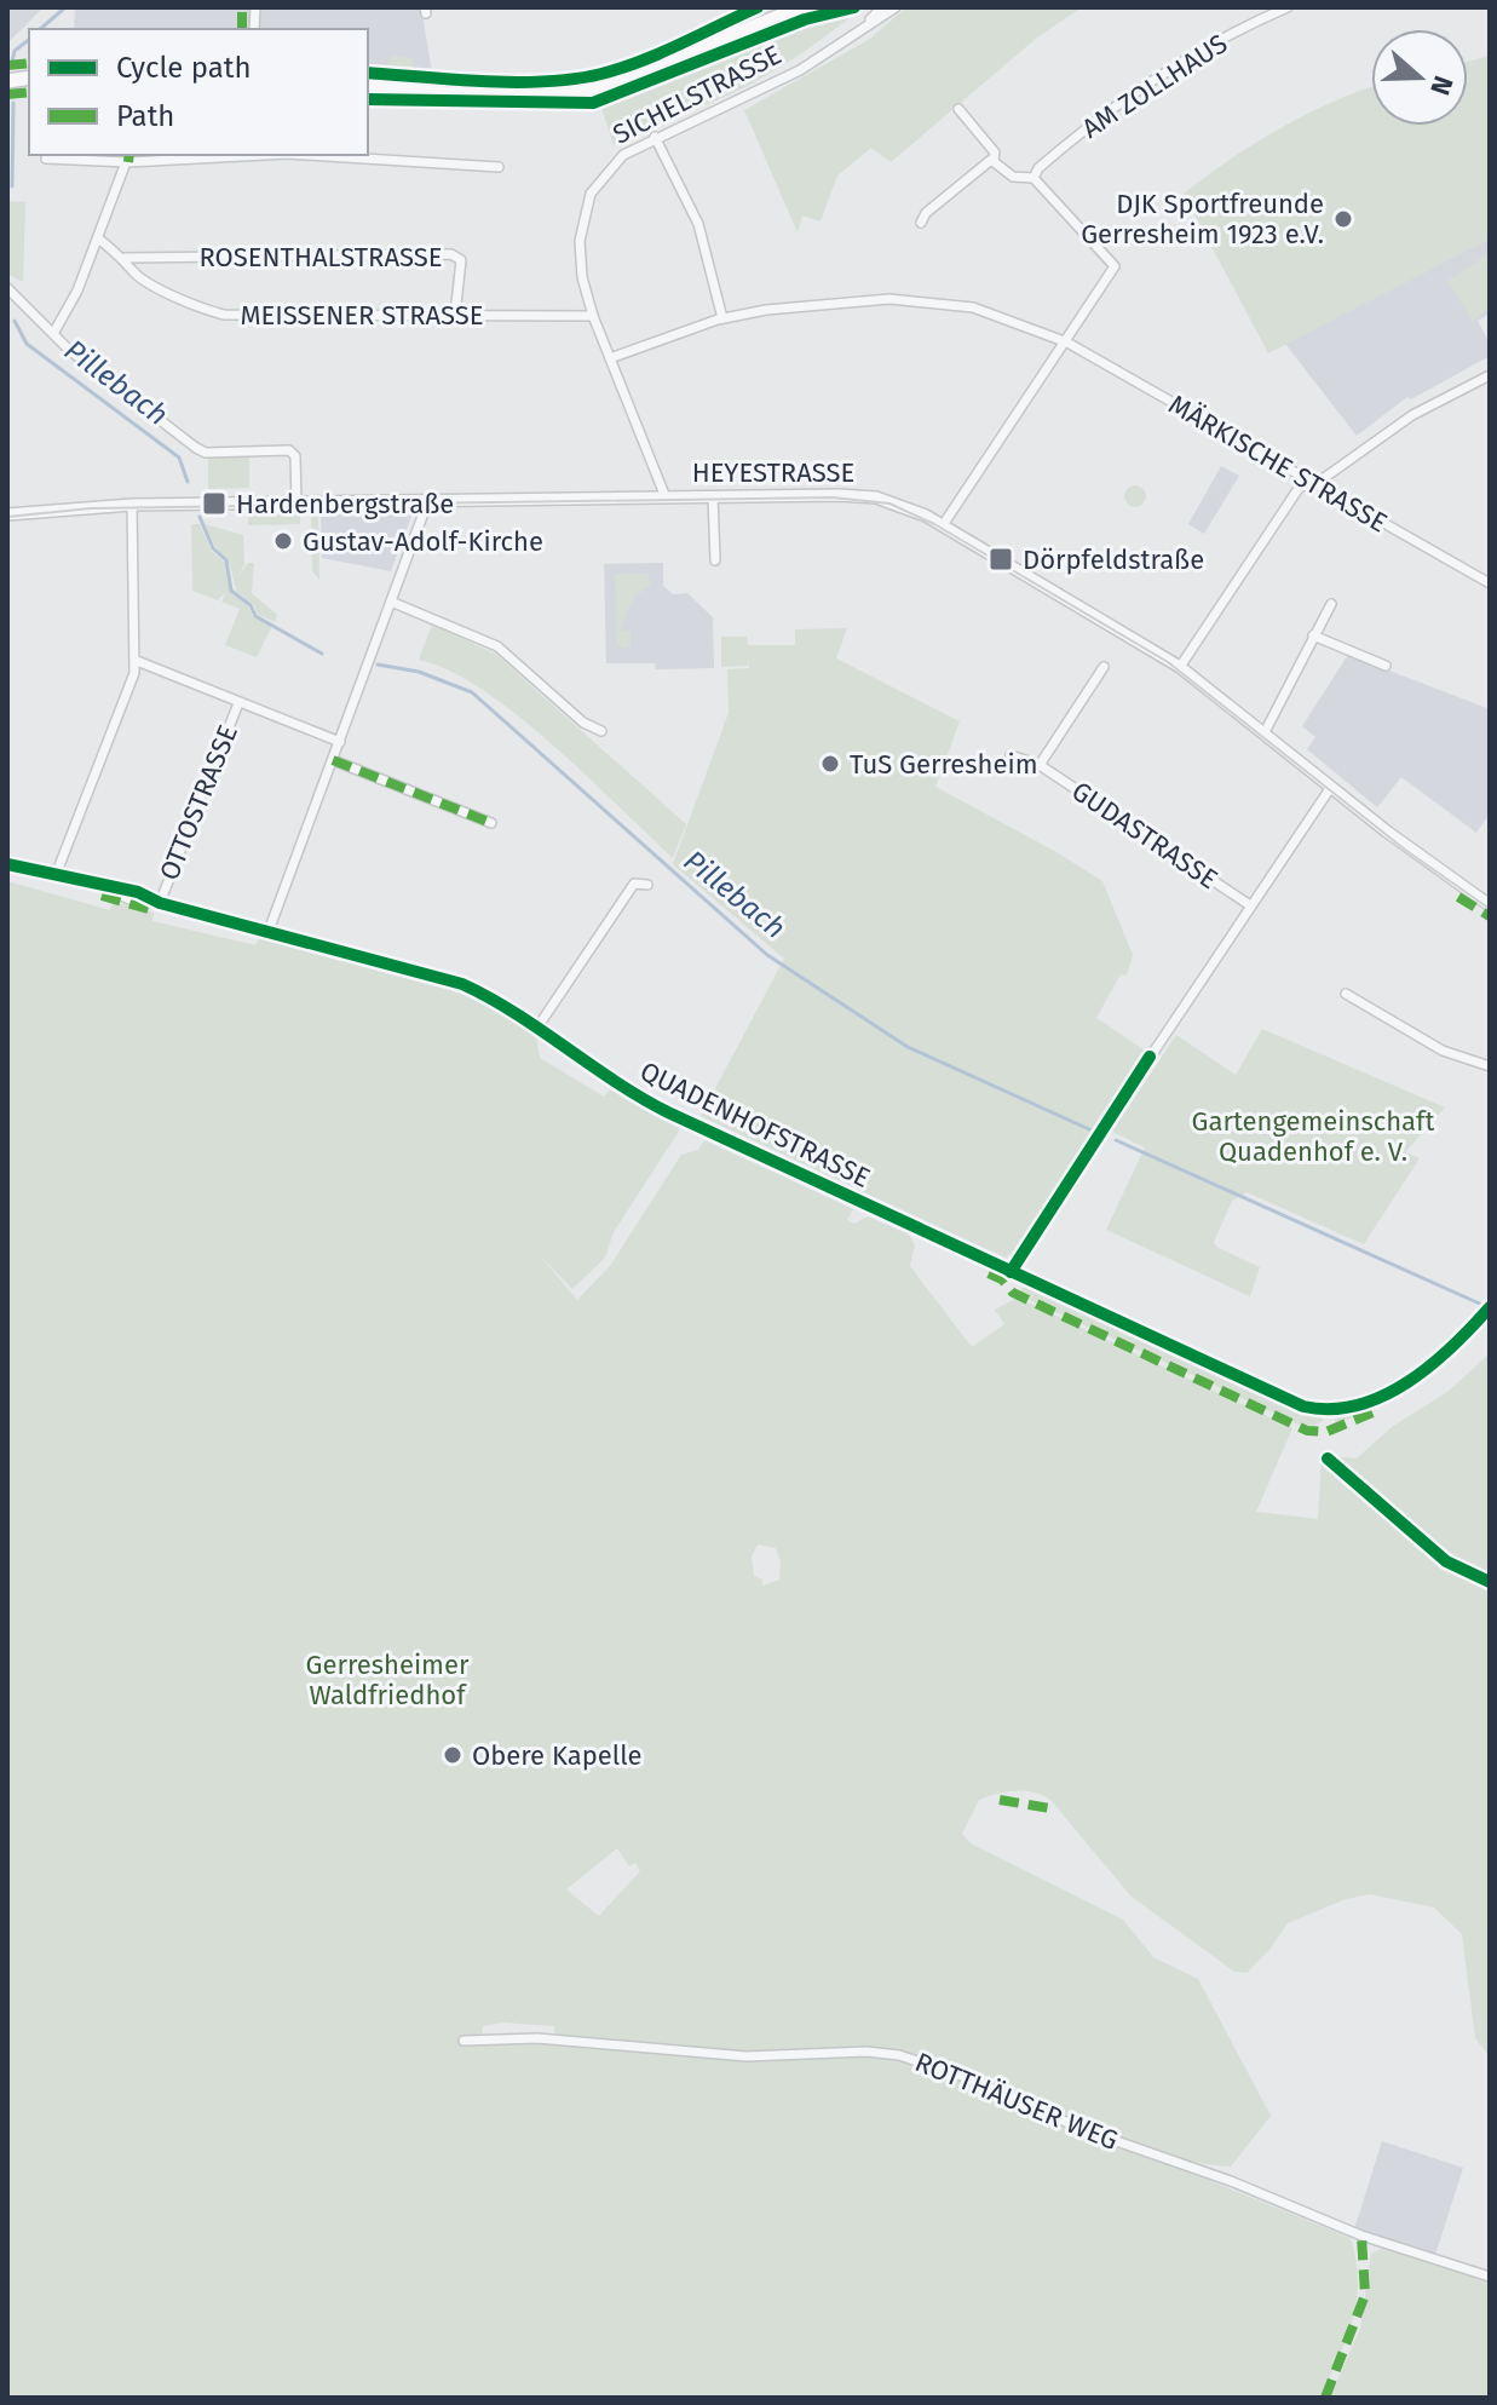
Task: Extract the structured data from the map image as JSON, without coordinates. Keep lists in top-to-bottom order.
{
  "streets": {
    "street": [
      "AM ZOLLHAUS",
      "SICHELSTRASSE",
      "ROSENTHALSTRASSE",
      "MEISSENER STRASSE",
      "MÄRKISCHE STRASSE",
      "HEYESTRASSE",
      "OTTOSTRASSE",
      "GUDASTRASSE",
      "QUADENHOFSTRASSE",
      "ROTTHÄUSER WEG"
    ]
  },
  "crossings": [
    ["SICHELSTRASSE", "MEISSENER STRASSE"],
    ["SICHELSTRASSE", "MÄRKISCHE STRASSE"],
    ["SICHELSTRASSE", "HEYESTRASSE"],
    ["ROSENTHALSTRASSE", "MEISSENER STRASSE"],
    ["OTTOSTRASSE", "QUADENHOFSTRASSE"]
  ],
  "water": ["Pillebach"],
  "parks": ["Gartengemeinschaft Quadenhof e. V.", "Gerresheimer Waldfriedhof"],
  "places": {
    "other": [
      "DJK Sportfreunde Gerresheim 1923 e.V.",
      "Gustav-Adolf-Kirche",
      "TuS Gerresheim",
      "Obere Kapelle"
    ],
    "transit": ["Hardenbergstraße", "Dörpfeldstraße"]
  },
  "legend": ["Cycle path", "Path"],
  "north": "right"
}
